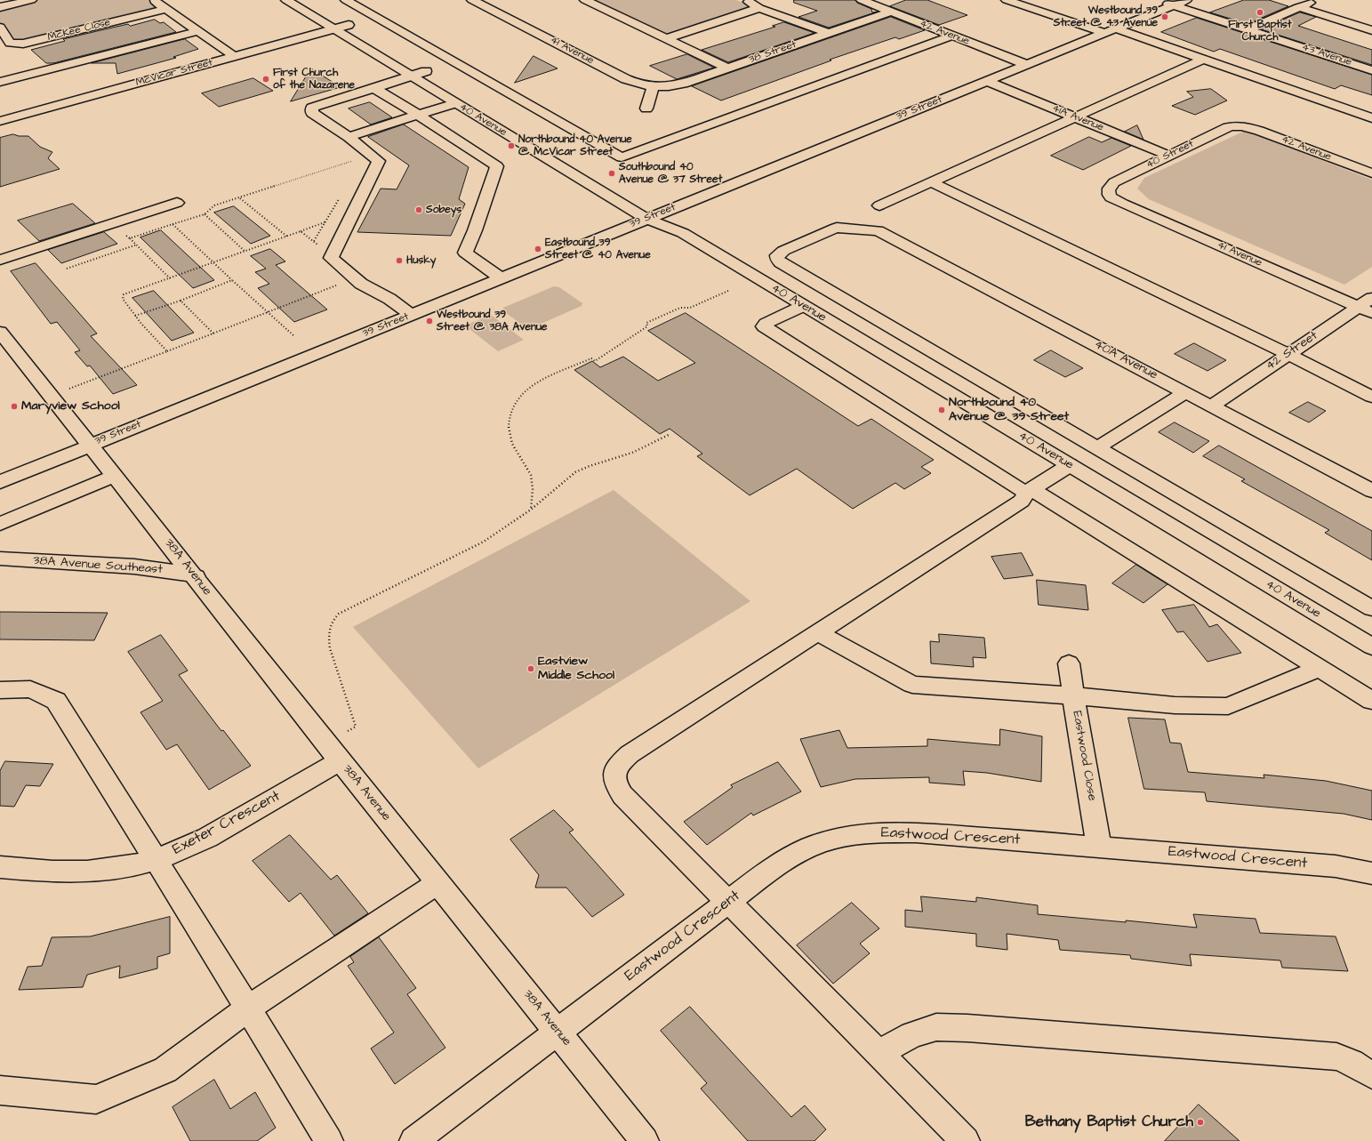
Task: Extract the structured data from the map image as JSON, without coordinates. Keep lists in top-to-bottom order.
{
  "streets": {
    "street": [
      "McKee Close",
      "42 Avenue",
      "41 Avenue",
      "38 Street",
      "43 Avenue",
      "McVicar Street",
      "39 Street",
      "41A Avenue",
      "40 Avenue",
      "40 Street",
      "42 Street",
      "40A Avenue",
      "38A Avenue Southeast",
      "38A Avenue",
      "Eastwood Close",
      "Exeter Crescent",
      "Eastwood Crescent"
    ]
  },
  "crossings": [
    ["42 Avenue", "38 Street"],
    ["42 Avenue", "39 Street"],
    ["42 Avenue", "40 Street"],
    ["41 Avenue", "38 Street"],
    ["41 Avenue", "40 Street"],
    ["41 Avenue", "42 Street"],
    ["43 Avenue", "39 Street"],
    ["McVicar Street", "40 Avenue"],
    ["39 Street", "41A Avenue"],
    ["39 Street", "40 Avenue"],
    ["39 Street", "38A Avenue"],
    ["41A Avenue", "40 Street"],
    ["42 Street", "40A Avenue"],
    ["38A Avenue Southeast", "38A Avenue"],
    ["38A Avenue", "Exeter Crescent"],
    ["38A Avenue", "Eastwood Crescent"],
    ["Eastwood Close", "Eastwood Crescent"]
  ],
  "places": [
    "First Baptist Church",
    "Westbound 39 Street @ 43 Avenue",
    "First Church of the Nazarene",
    "Northbound 40 Avenue @ McVicar Street",
    "Southbound 40 Avenue @ 37 Street",
    "Sobeys",
    "Eastbound 39 Street @ 40 Avenue",
    "Husky",
    "Westbound 39 Street @ 38A Avenue",
    "Maryview School",
    "Northbound 40 Avenue @ 39 Street",
    "Eastview Middle School",
    "Bethany Baptist Church"
  ]
}
